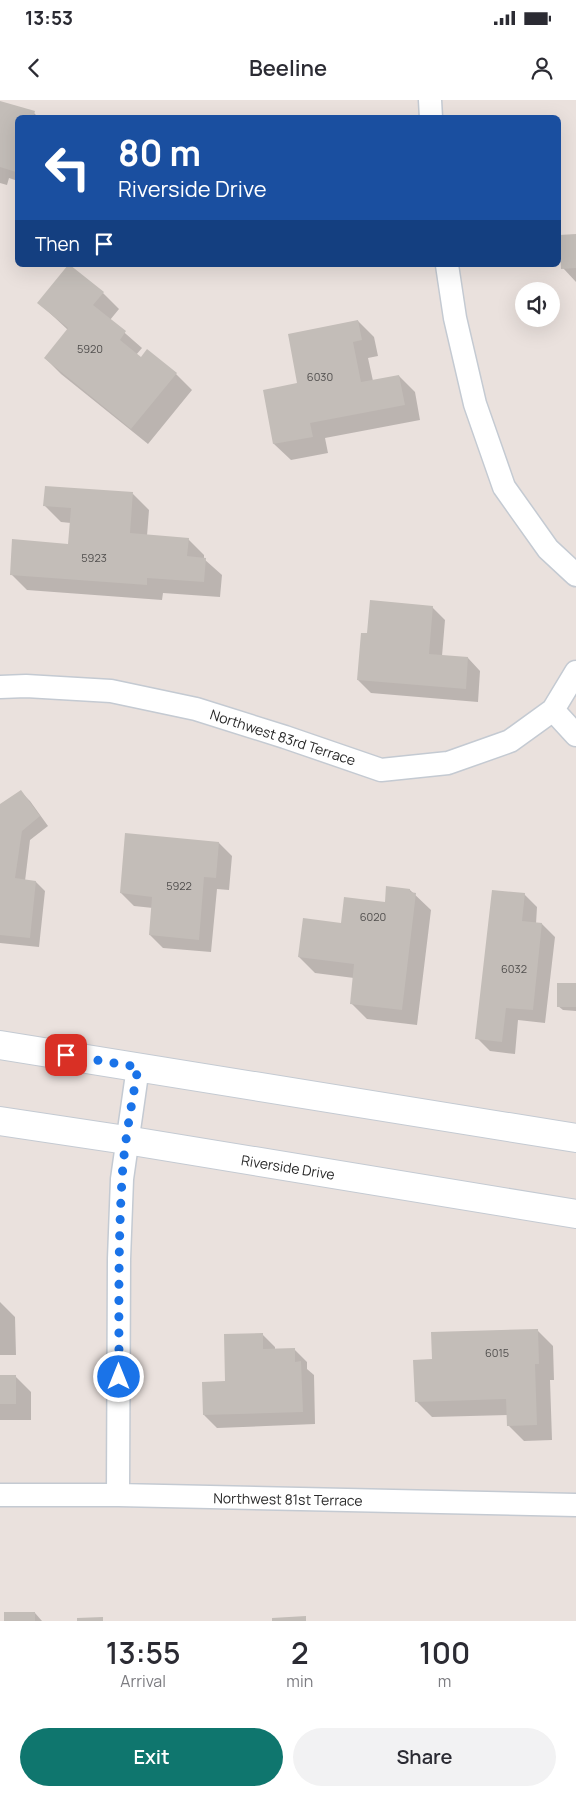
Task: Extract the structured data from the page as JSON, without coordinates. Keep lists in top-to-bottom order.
{
  "streets": {
    "street": ["Northwest 83rd Terrace", "Riverside Drive", "Northwest 81st Terrace"]
  },
  "house_numbers": [
    "5920",
    "6030",
    "5923",
    "5922",
    "6020",
    "6032",
    "6015"
  ],
  "page": {
    "status": "13:53",
    "header": "Beeline",
    "turn": ["80 m", "Riverside Drive"],
    "then": "Then",
    "eta": [
      "13:55",
      "Arrival",
      "2",
      "min",
      "100",
      "m"
    ],
    "buttons": ["Exit", "Share"]
  }
}
